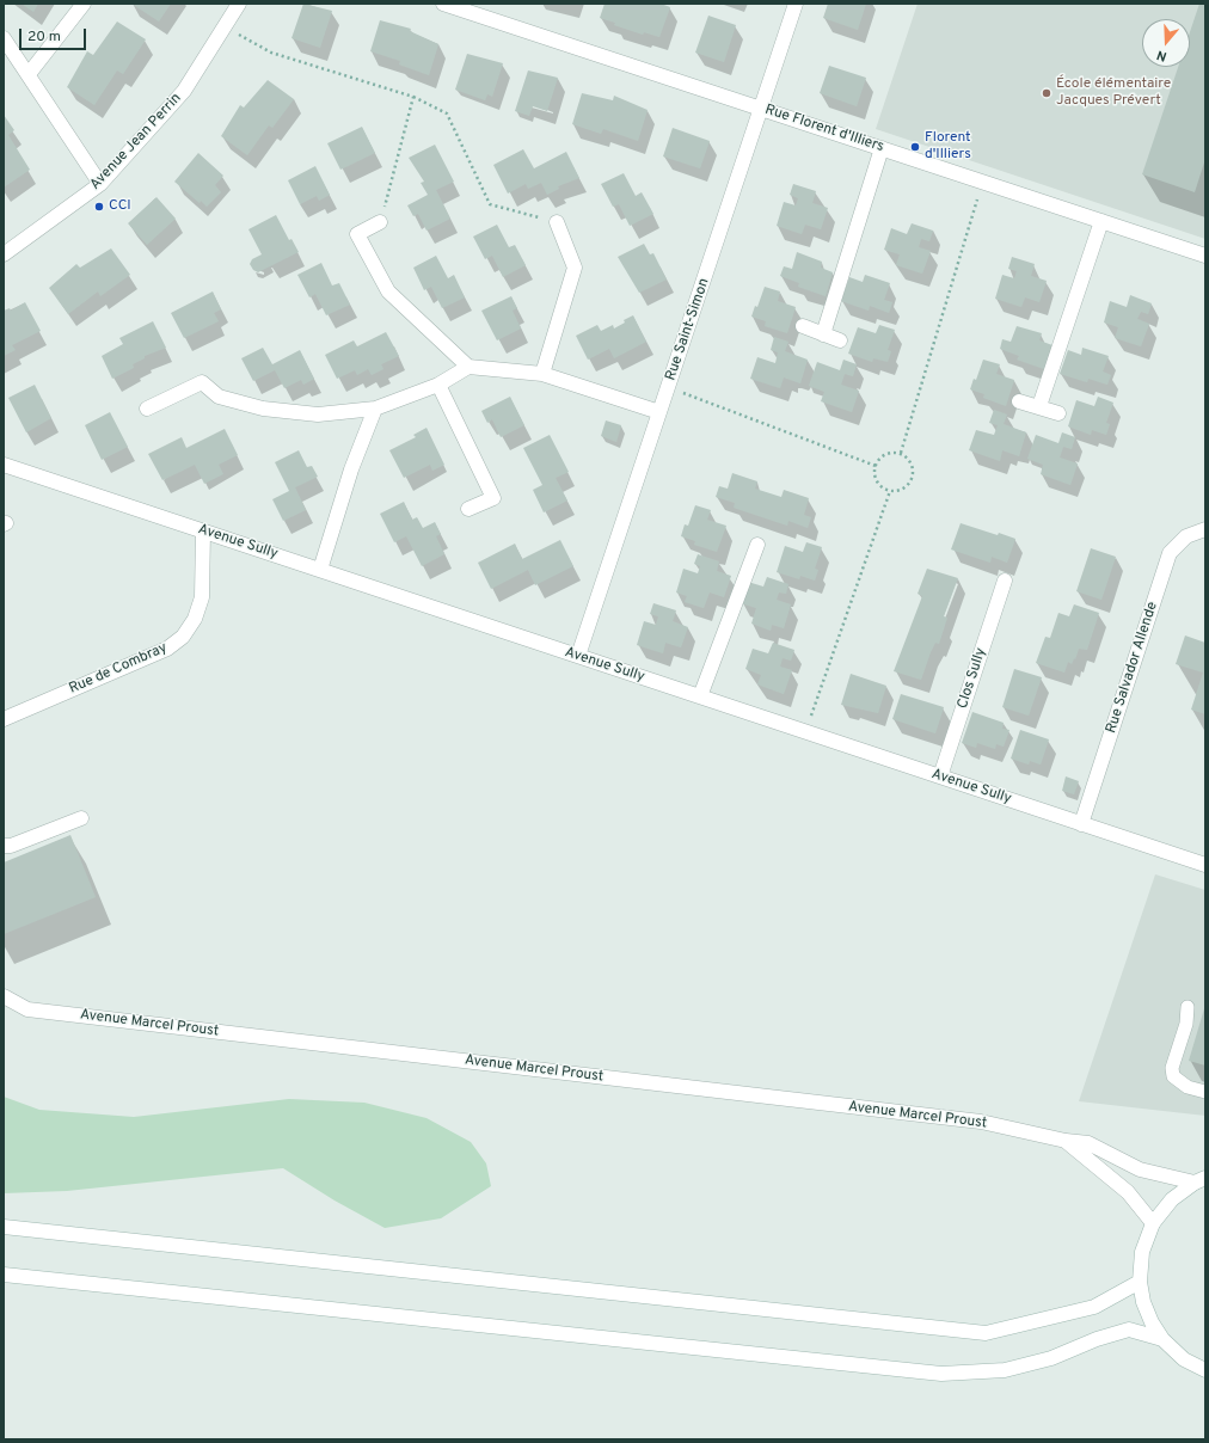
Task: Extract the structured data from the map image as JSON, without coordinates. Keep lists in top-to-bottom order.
{
  "streets": {
    "street": [
      "Rue Florent d'Illiers",
      "Avenue Jean Perrin",
      "Rue Saint-Simon",
      "Avenue Sully",
      "Rue Salvador Allende",
      "Rue de Combray",
      "Clos Sully",
      "Avenue Marcel Proust"
    ]
  },
  "crossings": [
    ["Rue Florent d'Illiers", "Rue Saint-Simon"],
    ["Rue Saint-Simon", "Avenue Sully"],
    ["Avenue Sully", "Rue Salvador Allende"],
    ["Avenue Sully", "Rue de Combray"],
    ["Avenue Sully", "Clos Sully"]
  ],
  "places": ["École élémentaire Jacques Prévert", "Florent d'Illiers", "CCI"],
  "scale_bar": "20 m",
  "north": "bottom"
}
